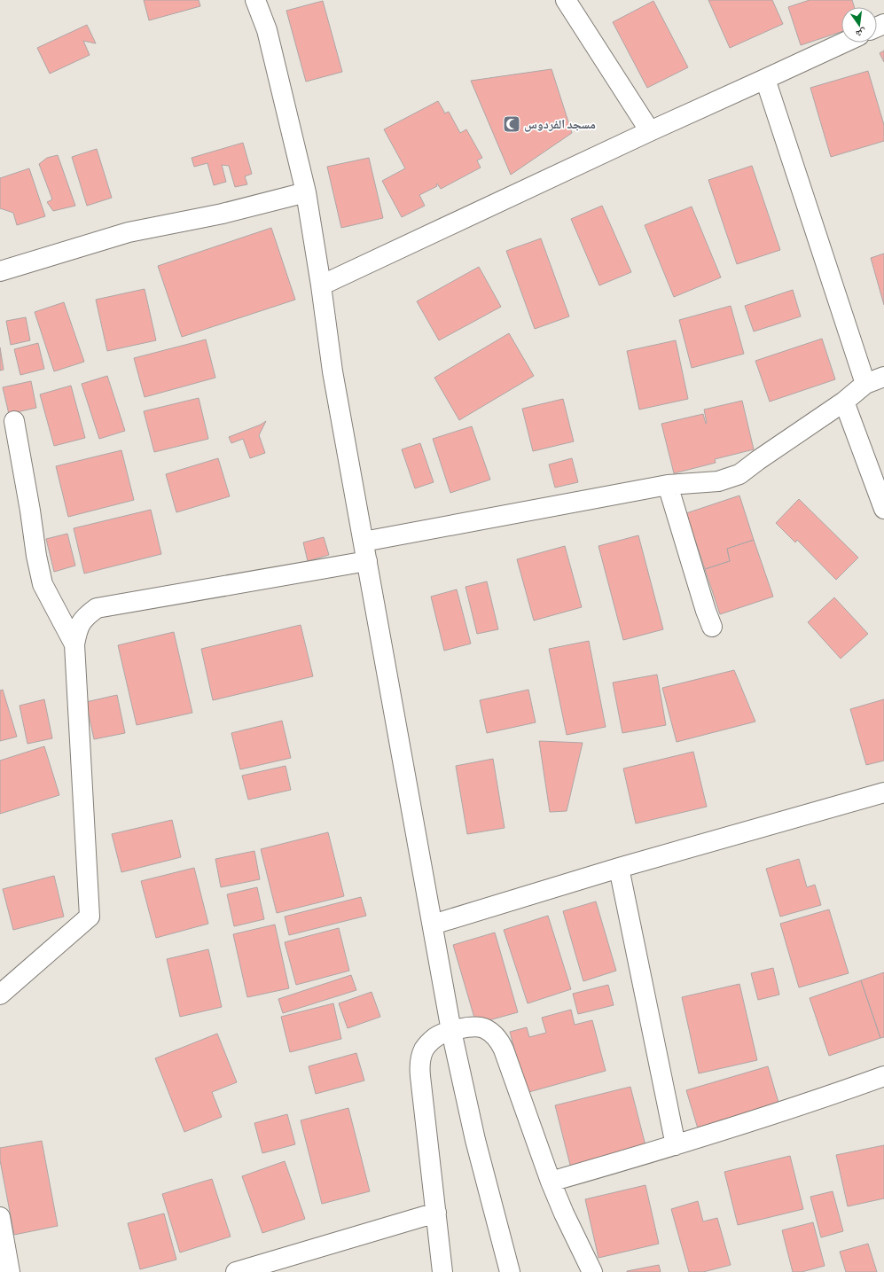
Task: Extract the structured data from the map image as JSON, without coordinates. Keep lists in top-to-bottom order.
{
  "places": {
    "mosque": ["مسجد الفردوس"]
  },
  "north": "bottom"
}
